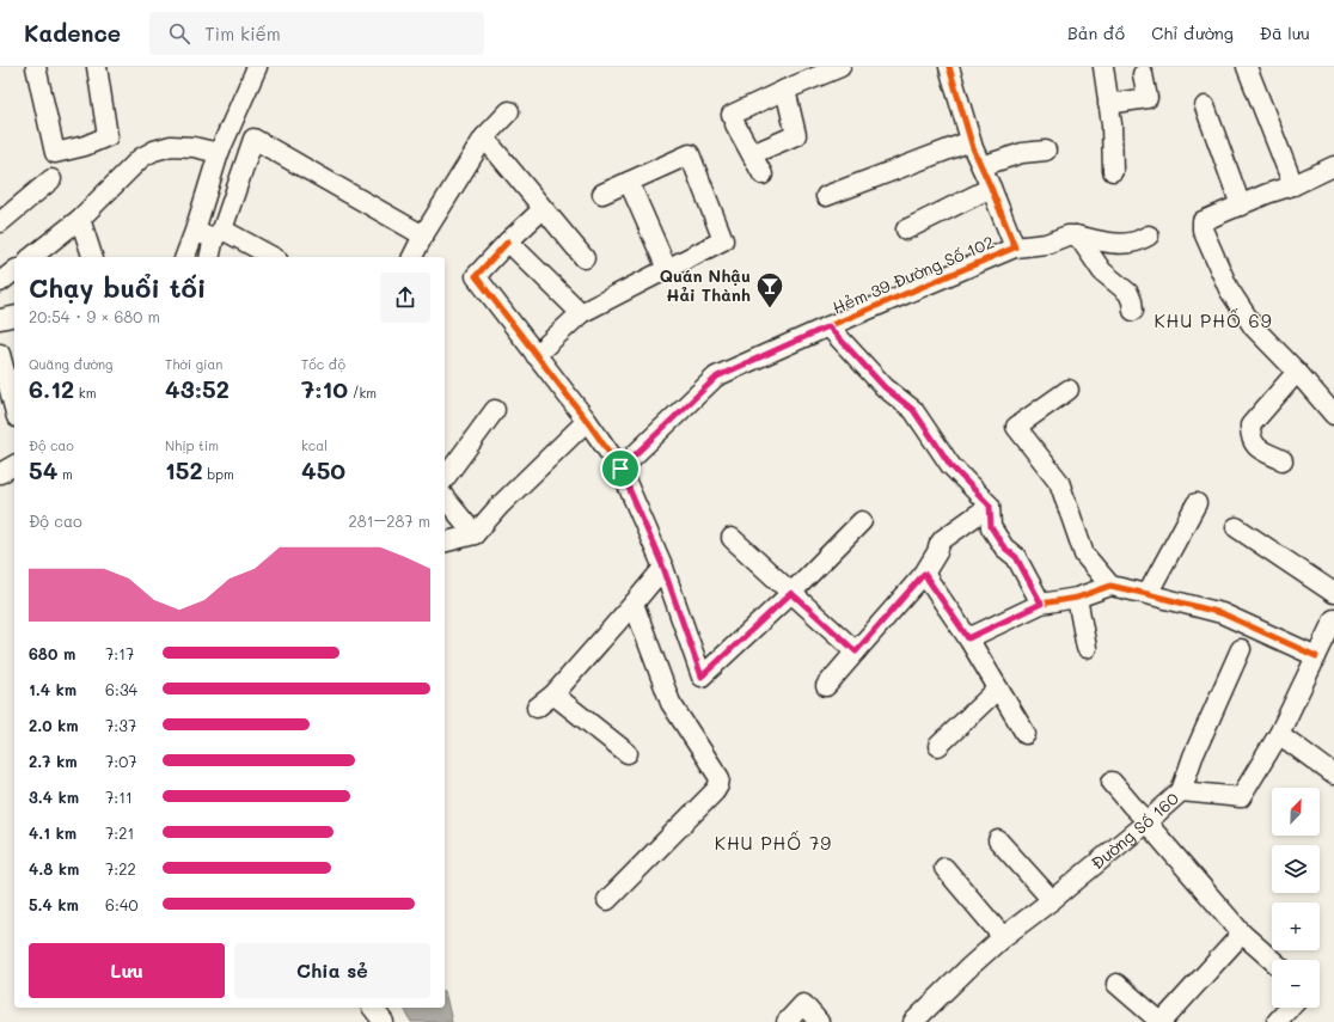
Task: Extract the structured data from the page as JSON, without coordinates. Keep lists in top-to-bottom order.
{
  "streets": {
    "street": ["Hẻm 39 Đường Số 102", "Đường Số 160"]
  },
  "districts": ["KHU PHỐ 69", "KHU PHỐ 79"],
  "places": {
    "bar": ["Quán Nhậu Hải Thành"]
  },
  "north": "top right",
  "page": {
    "header": "Kadence",
    "search": "Tìm kiếm",
    "nav": ["Bản đồ", "Chỉ đường", "Đã lưu"],
    "heading": ["Chạy buổi tối", "20:54 · 9 × 680 m"],
    "stats": [
      ["Quãng đường", "6.12 km"],
      ["Thời gian", "43:52"],
      ["Tốc độ", "7:10 /km"],
      ["Độ cao", "54 m"],
      ["Nhịp tim", "152 bpm"],
      ["kcal", "450"]
    ],
    "chart": ["Độ cao", "281–287 m"],
    "list": [
      {
        "name": "680 m",
        "note": "7:17"
      },
      {
        "name": "1.4 km",
        "note": "6:34"
      },
      {
        "name": "2.0 km",
        "note": "7:37"
      },
      {
        "name": "2.7 km",
        "note": "7:07"
      },
      {
        "name": "3.4 km",
        "note": "7:11"
      },
      {
        "name": "4.1 km",
        "note": "7:21"
      },
      {
        "name": "4.8 km",
        "note": "7:22"
      },
      {
        "name": "5.4 km",
        "note": "6:40"
      }
    ],
    "map_buttons": ["+", "−"],
    "buttons": ["Lưu", "Chia sẻ"]
  }
}
